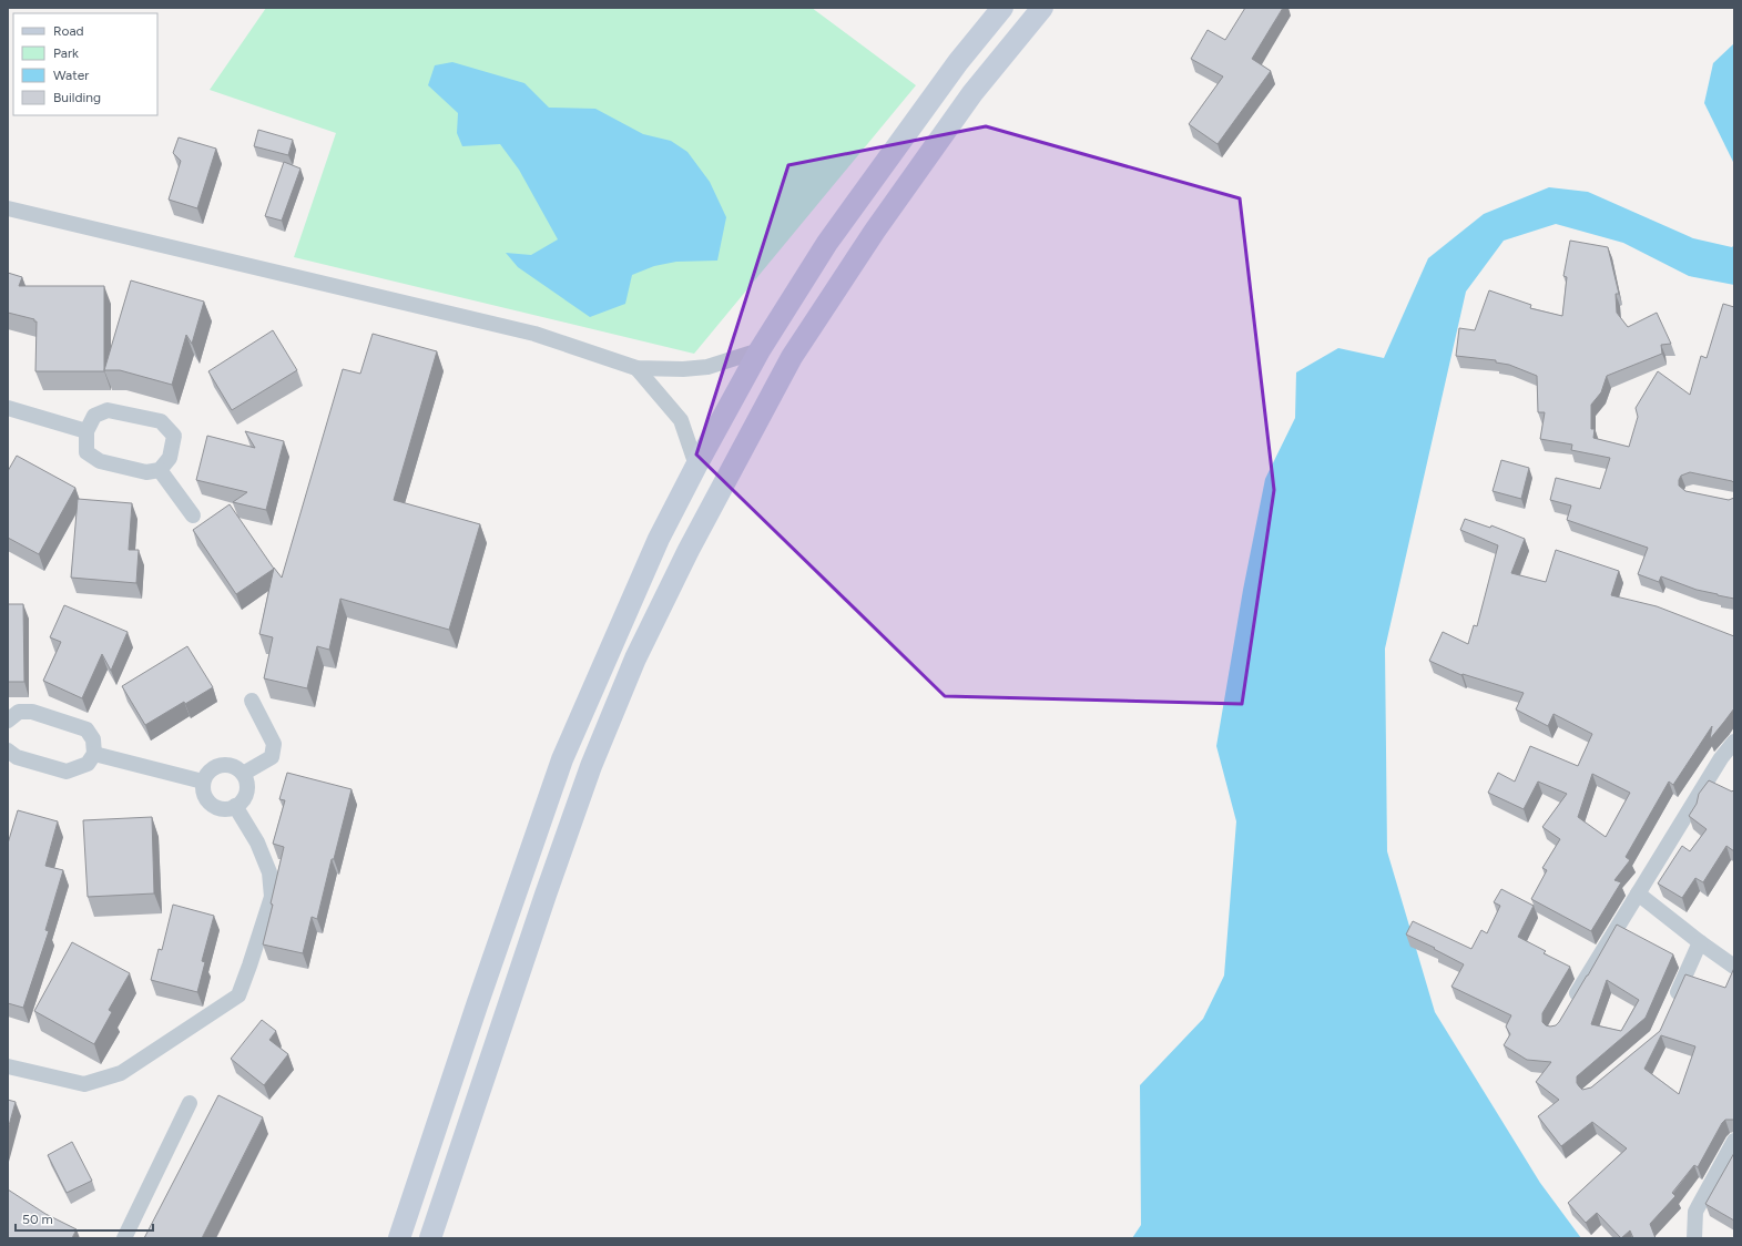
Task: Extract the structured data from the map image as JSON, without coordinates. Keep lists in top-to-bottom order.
{
  "legend": [
    "Road",
    "Park",
    "Water",
    "Building"
  ],
  "scale_bar": "50 m"
}
